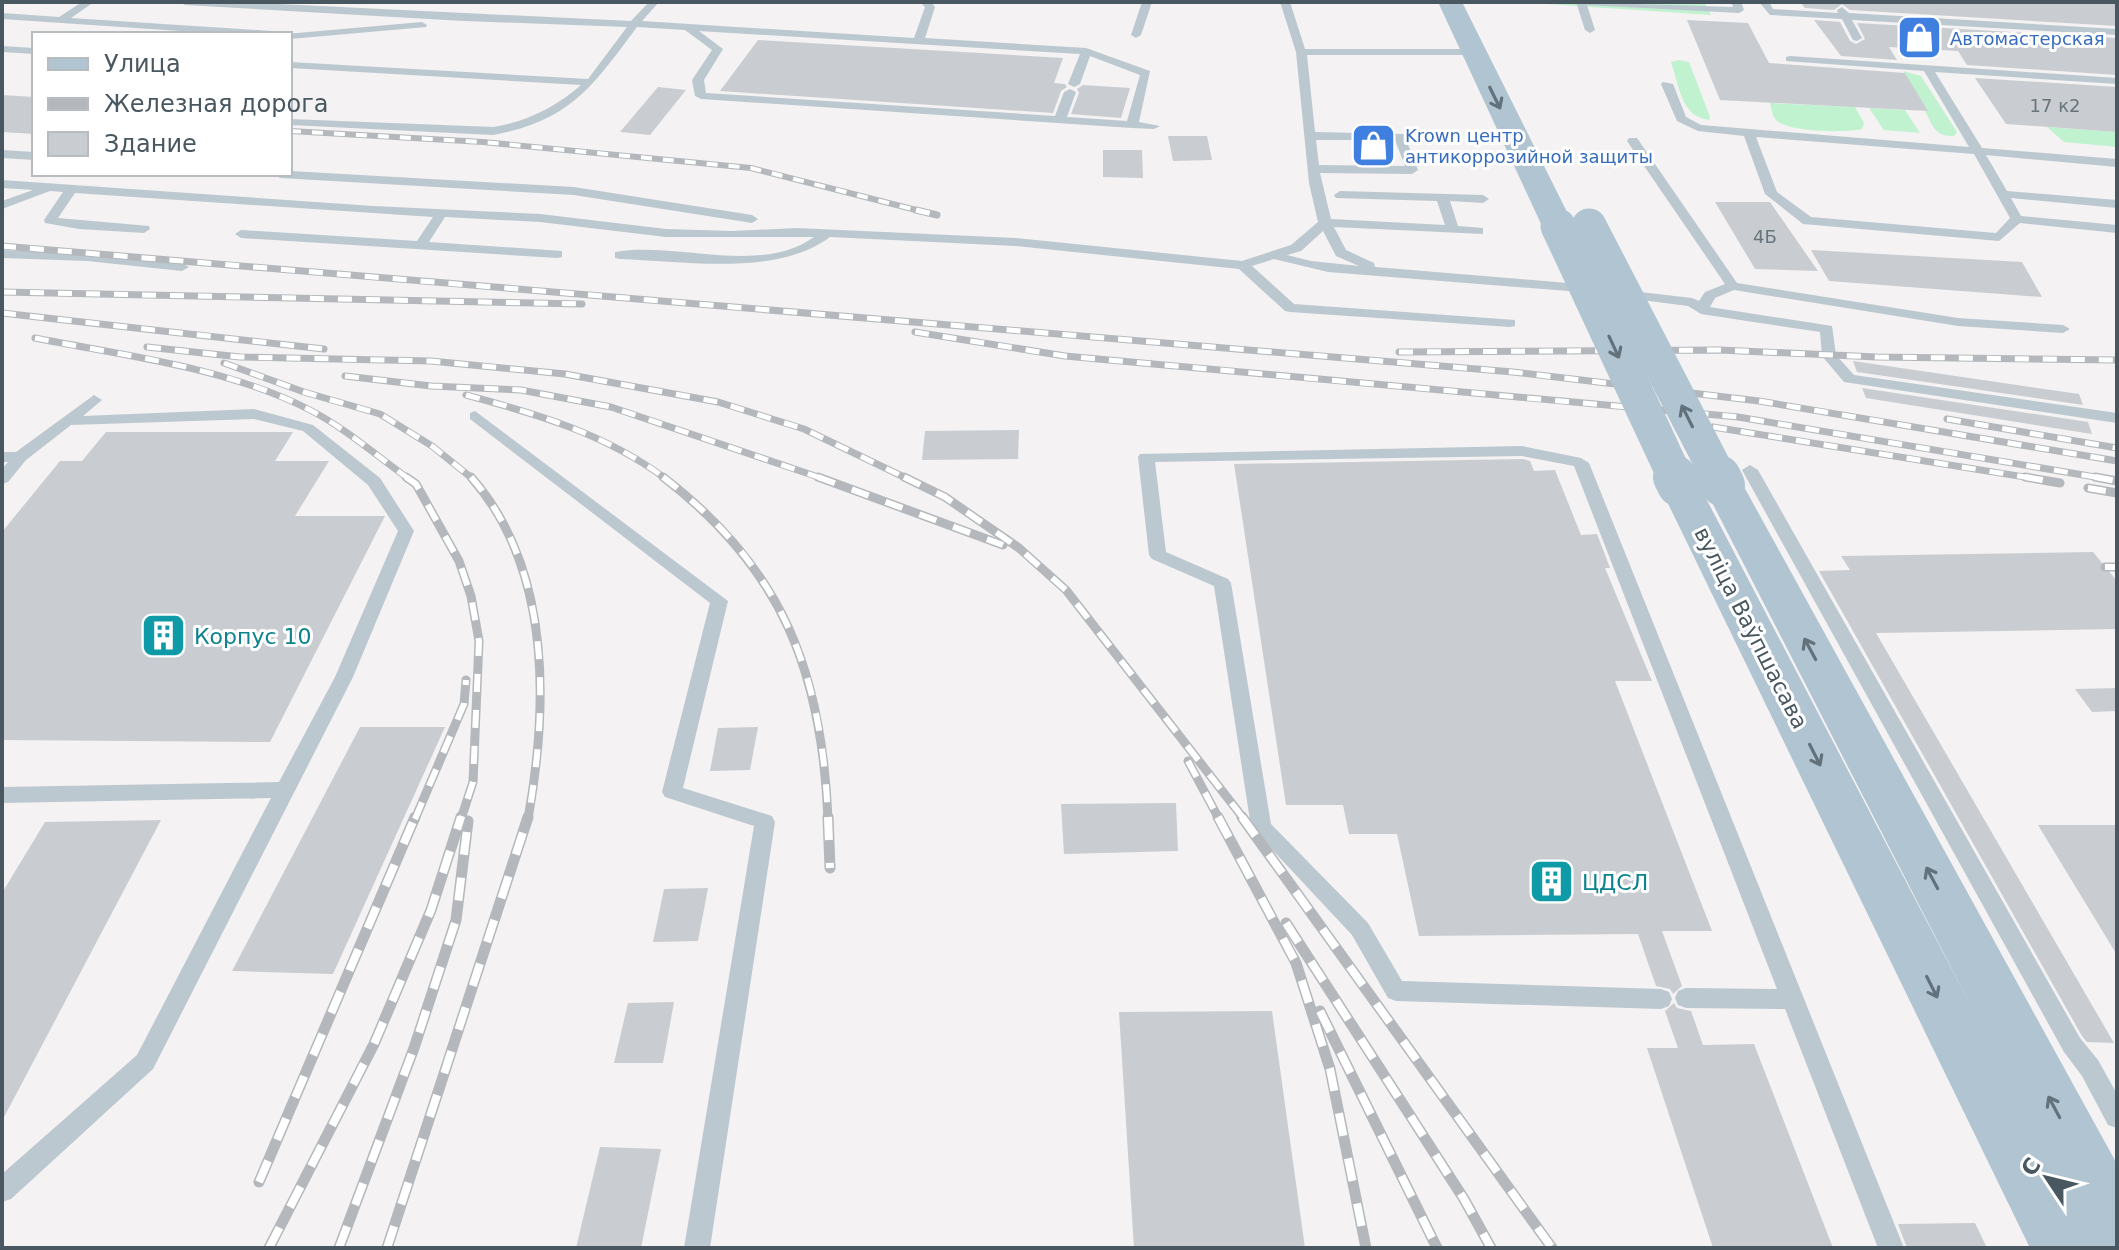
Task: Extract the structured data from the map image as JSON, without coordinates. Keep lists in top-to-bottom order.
{
  "streets": {
    "main road": ["вуліца Ваўпшасава"]
  },
  "places": {
    "shop": ["Автомастерская", "Krown центр антикоррозийной защиты"],
    "building": ["Корпус 10", "ЦДСЛ"]
  },
  "house_numbers": ["17 к2", "4Б"],
  "legend": ["Улица", "Железная дорога", "Здание"],
  "north": "top left"
}
